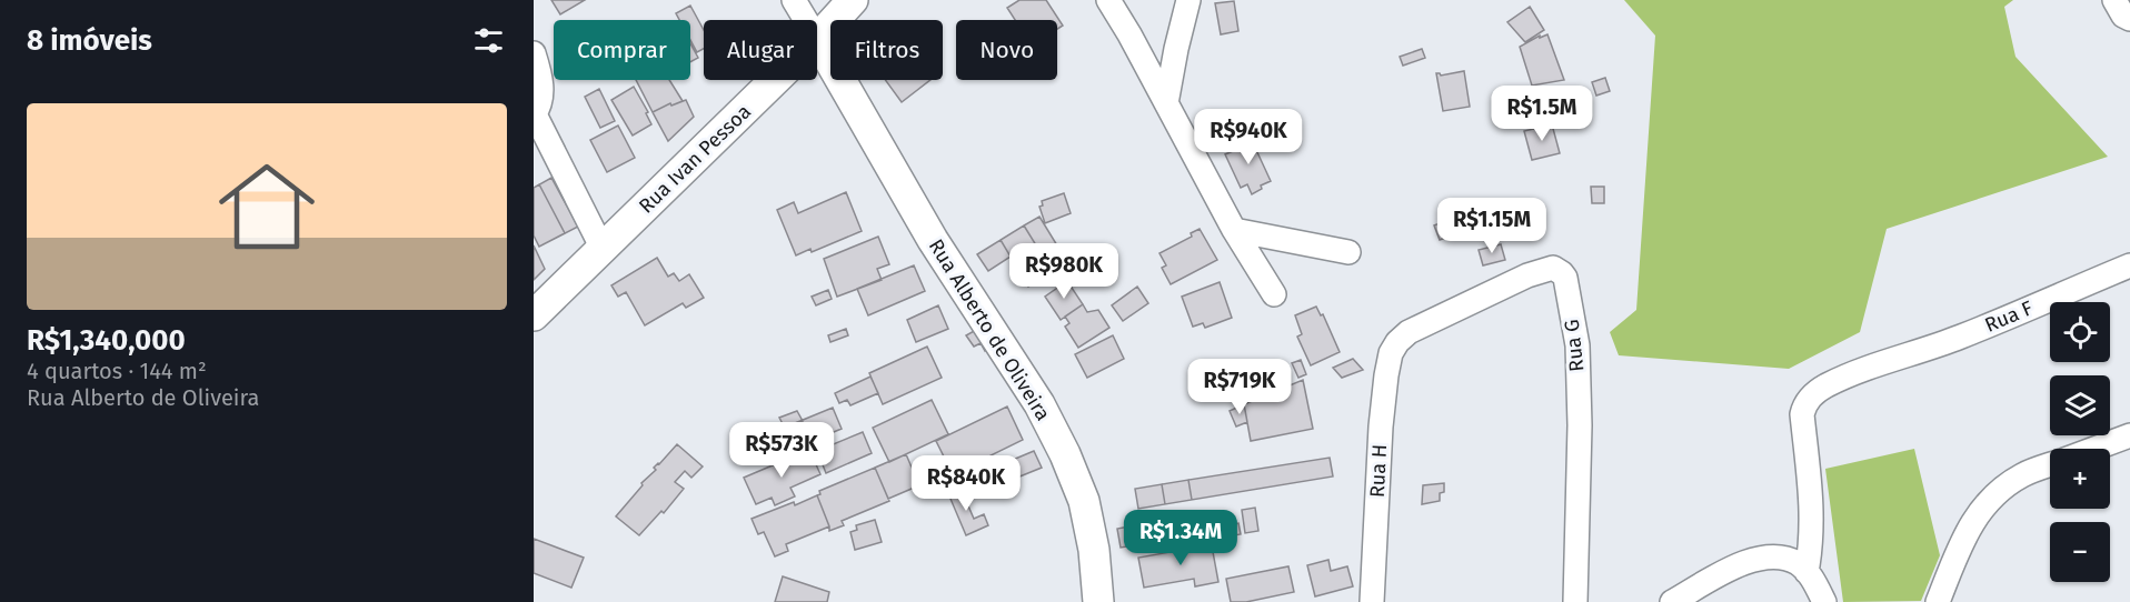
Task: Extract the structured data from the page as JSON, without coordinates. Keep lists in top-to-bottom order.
{
  "streets": {
    "street": [
      "Rua Ivan Pessoa",
      "Rua F",
      "Rua Alberto de Oliveira",
      "Rua G",
      "Rua H"
    ]
  },
  "crossings": [
    ["Rua Ivan Pessoa", "Rua Alberto de Oliveira"],
    ["Rua G", "Rua H"]
  ],
  "page": {
    "heading": "8 imóveis",
    "chip": [
      "Comprar",
      "Alugar",
      "Filtros",
      "Novo"
    ],
    "list": [
      {
        "name": "R$1,340,000",
        "note": "4 quartos · 144 m² · Rua Alberto de Oliveira"
      }
    ],
    "price": [
      "R$1.5M",
      "R$940K",
      "R$1.15M",
      "R$980K",
      "R$719K",
      "R$573K",
      "R$840K",
      "R$1.34M"
    ],
    "map_buttons": ["+", "−"]
  }
}
